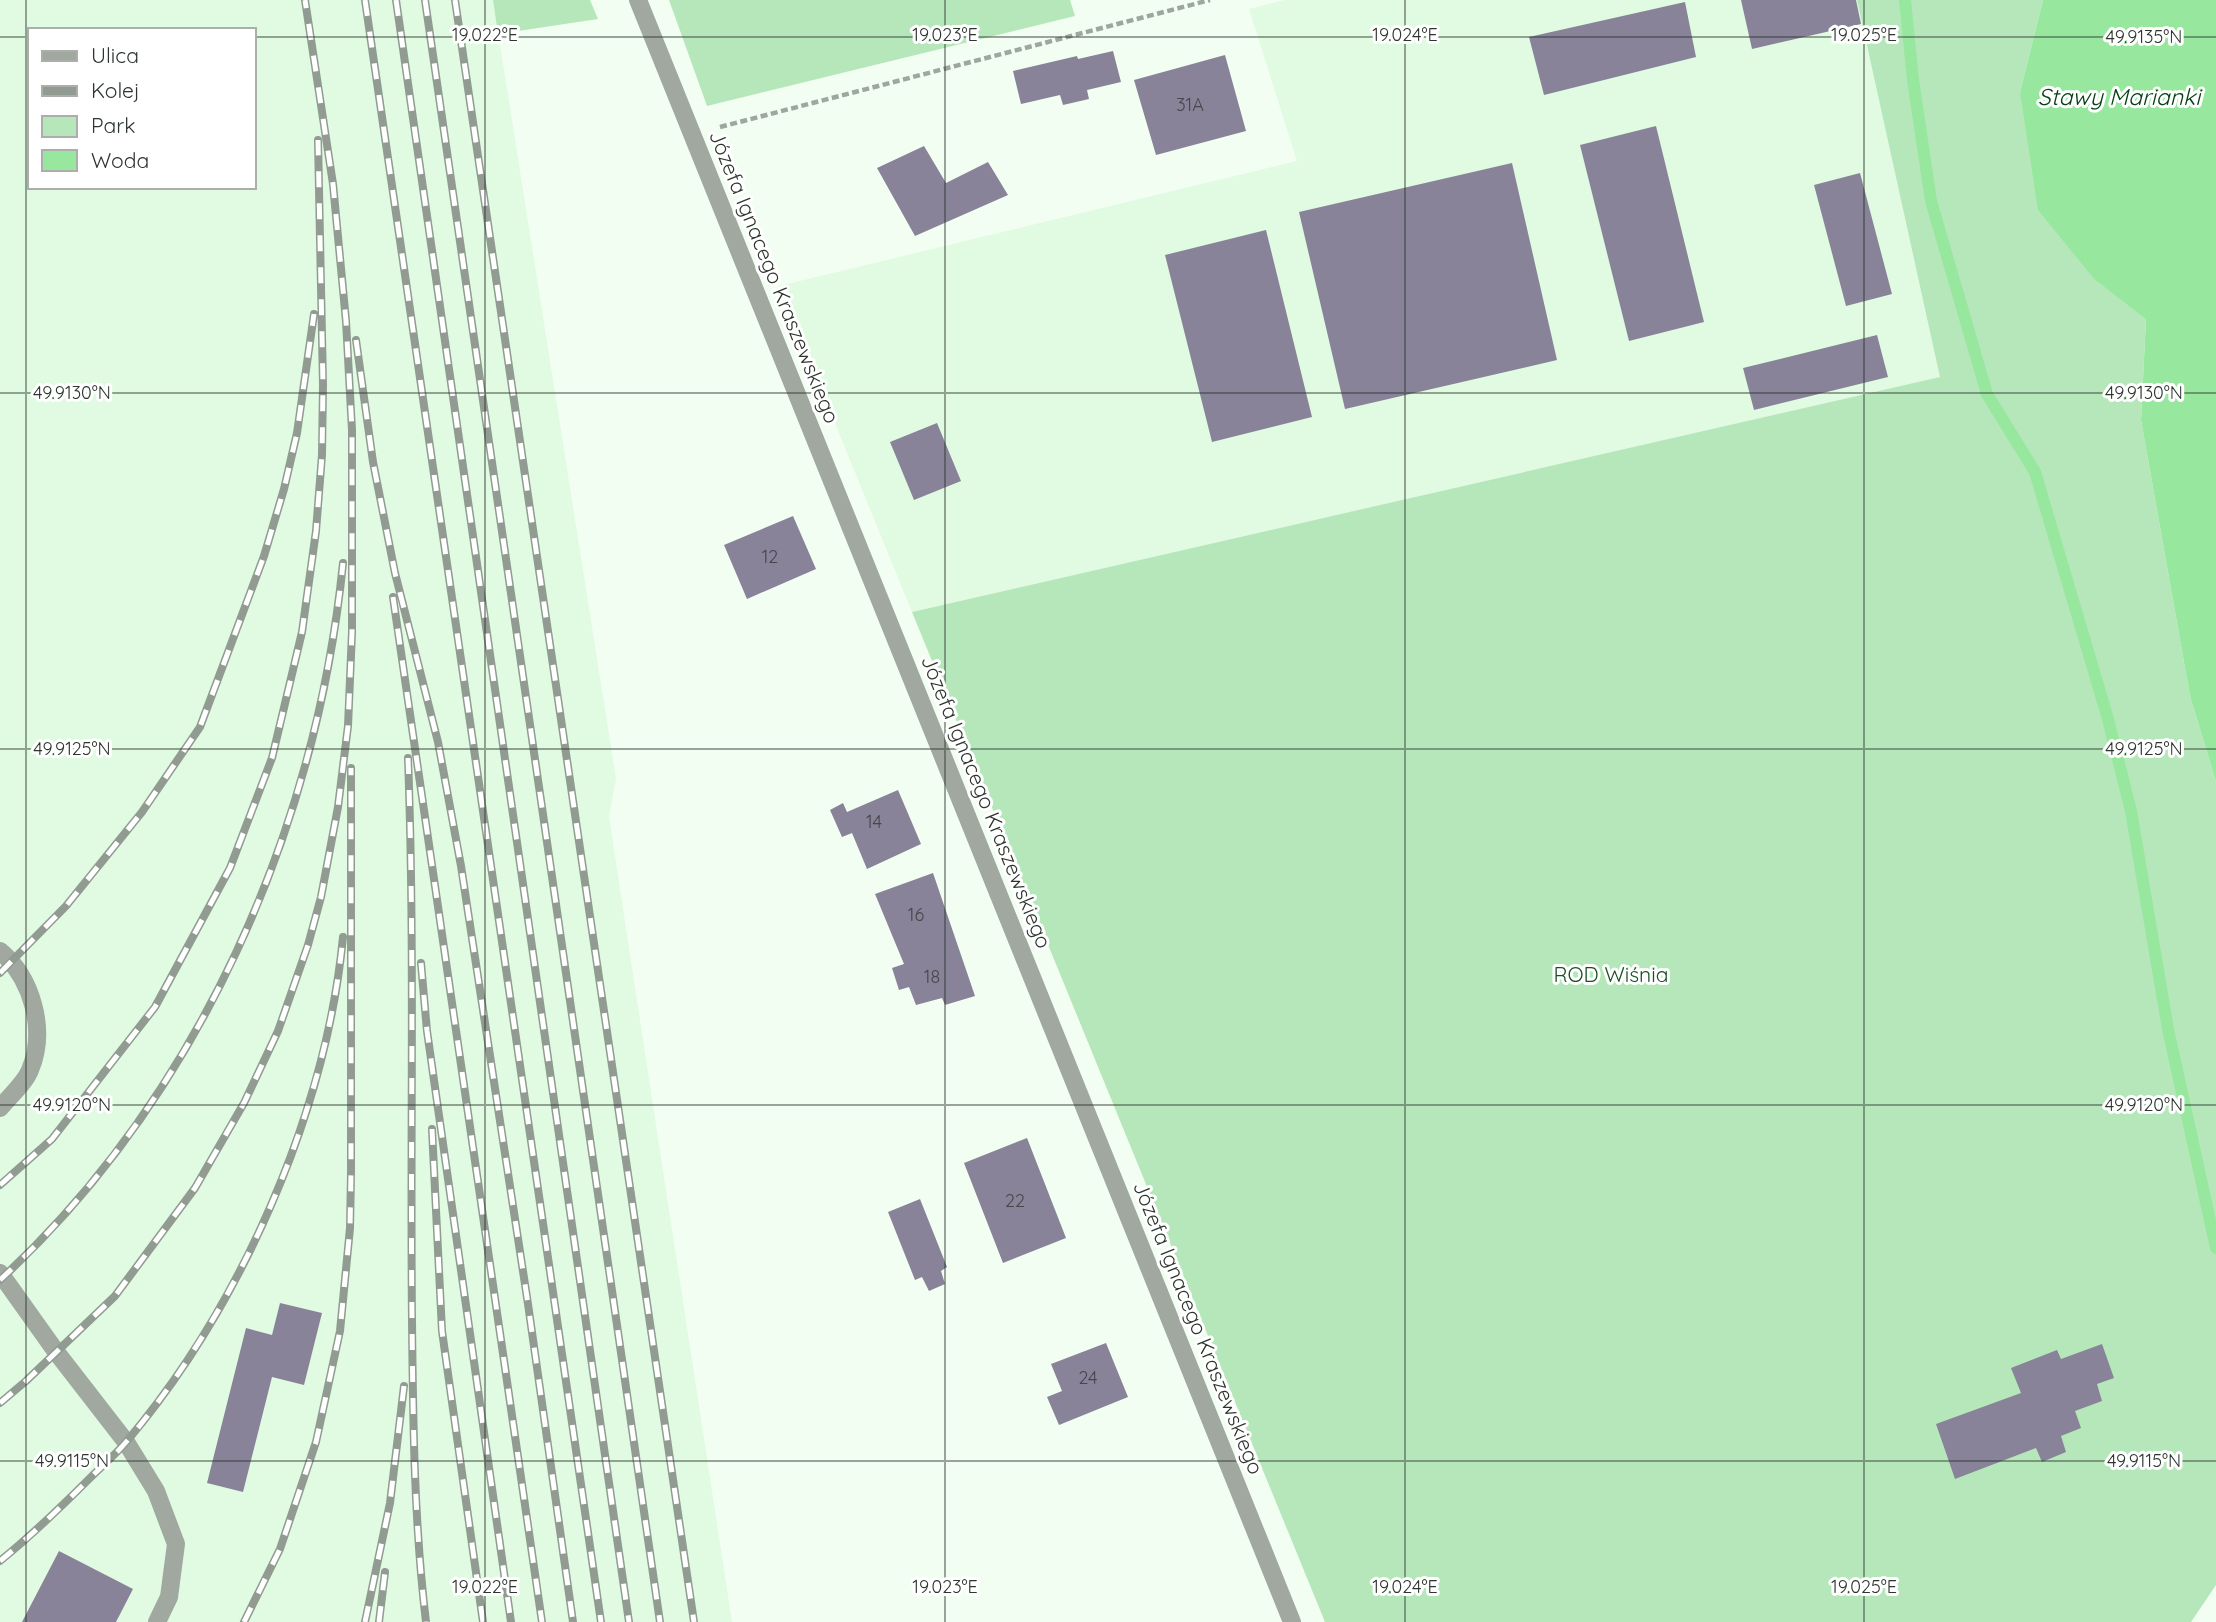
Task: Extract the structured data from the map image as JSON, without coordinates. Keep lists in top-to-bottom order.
{
  "streets": {
    "street": ["Józefa Ignacego Kraszewskiego"]
  },
  "water": ["Stawy Marianki"],
  "parks": ["ROD Wiśnia"],
  "house_numbers": [
    "31A",
    "12",
    "14",
    "16",
    "18",
    "22",
    "24"
  ],
  "legend": [
    "Ulica",
    "Kolej",
    "Park",
    "Woda"
  ],
  "coordinates": [
    "19.022°E",
    "19.023°E",
    "19.024°E",
    "19.025°E",
    "49.9135°N",
    "49.9130°N",
    "49.9125°N",
    "49.9120°N",
    "49.9115°N"
  ]
}
